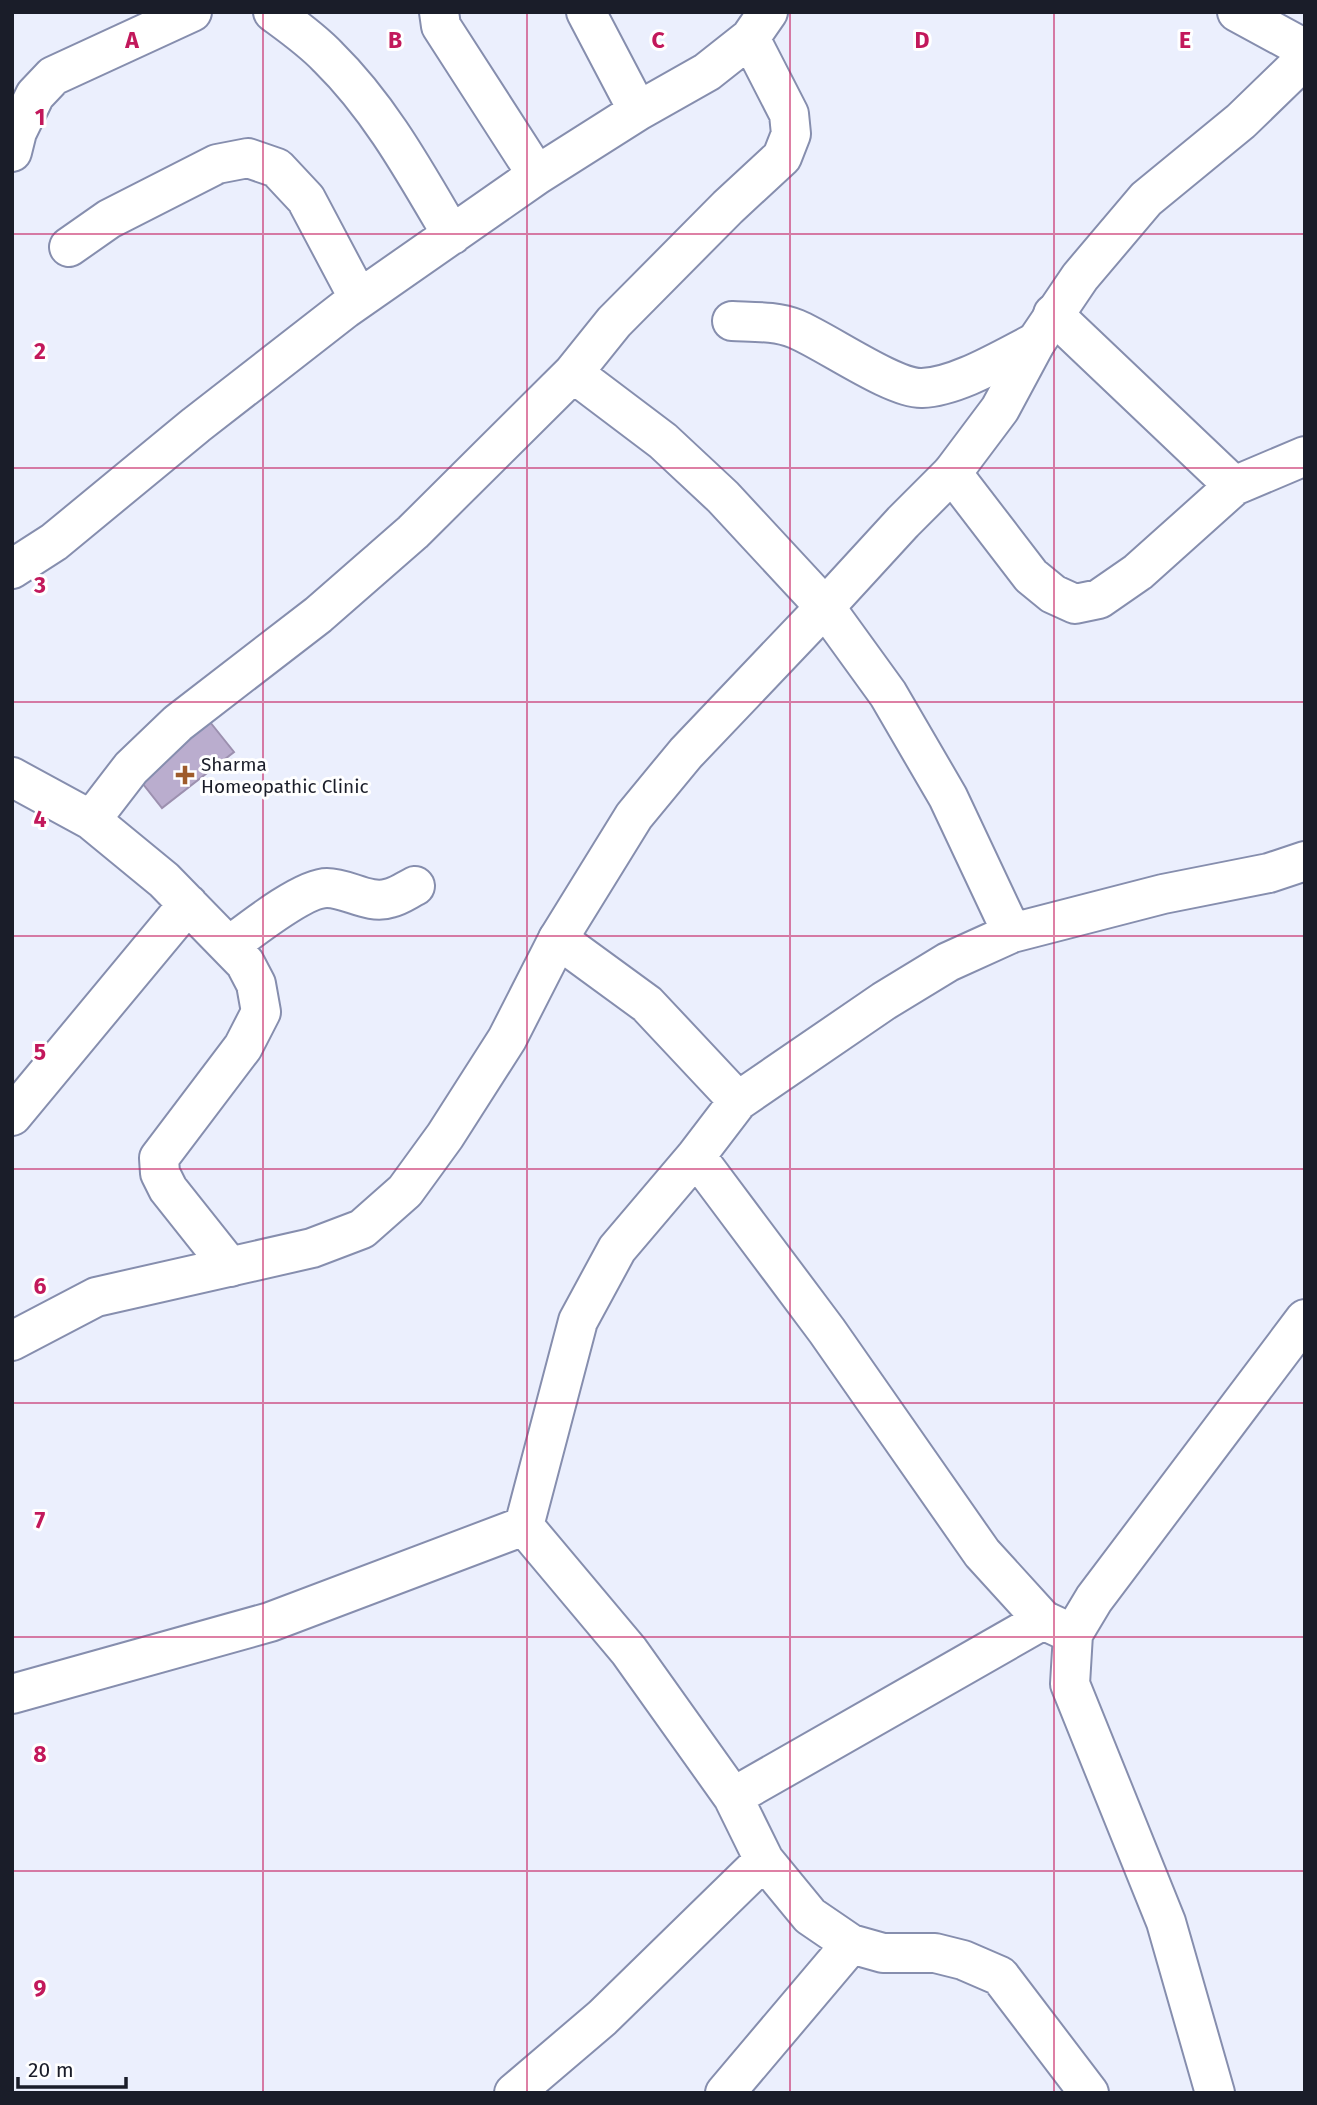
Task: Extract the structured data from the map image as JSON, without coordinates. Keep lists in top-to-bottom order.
{
  "places": {
    "health": ["Sharma Homeopathic Clinic"]
  },
  "scale_bar": "20 m",
  "grid": {
    "columns": [
      "A",
      "B",
      "C",
      "D",
      "E"
    ],
    "rows": [
      "1",
      "2",
      "3",
      "4",
      "5",
      "6",
      "7",
      "8",
      "9"
    ]
  }
}
